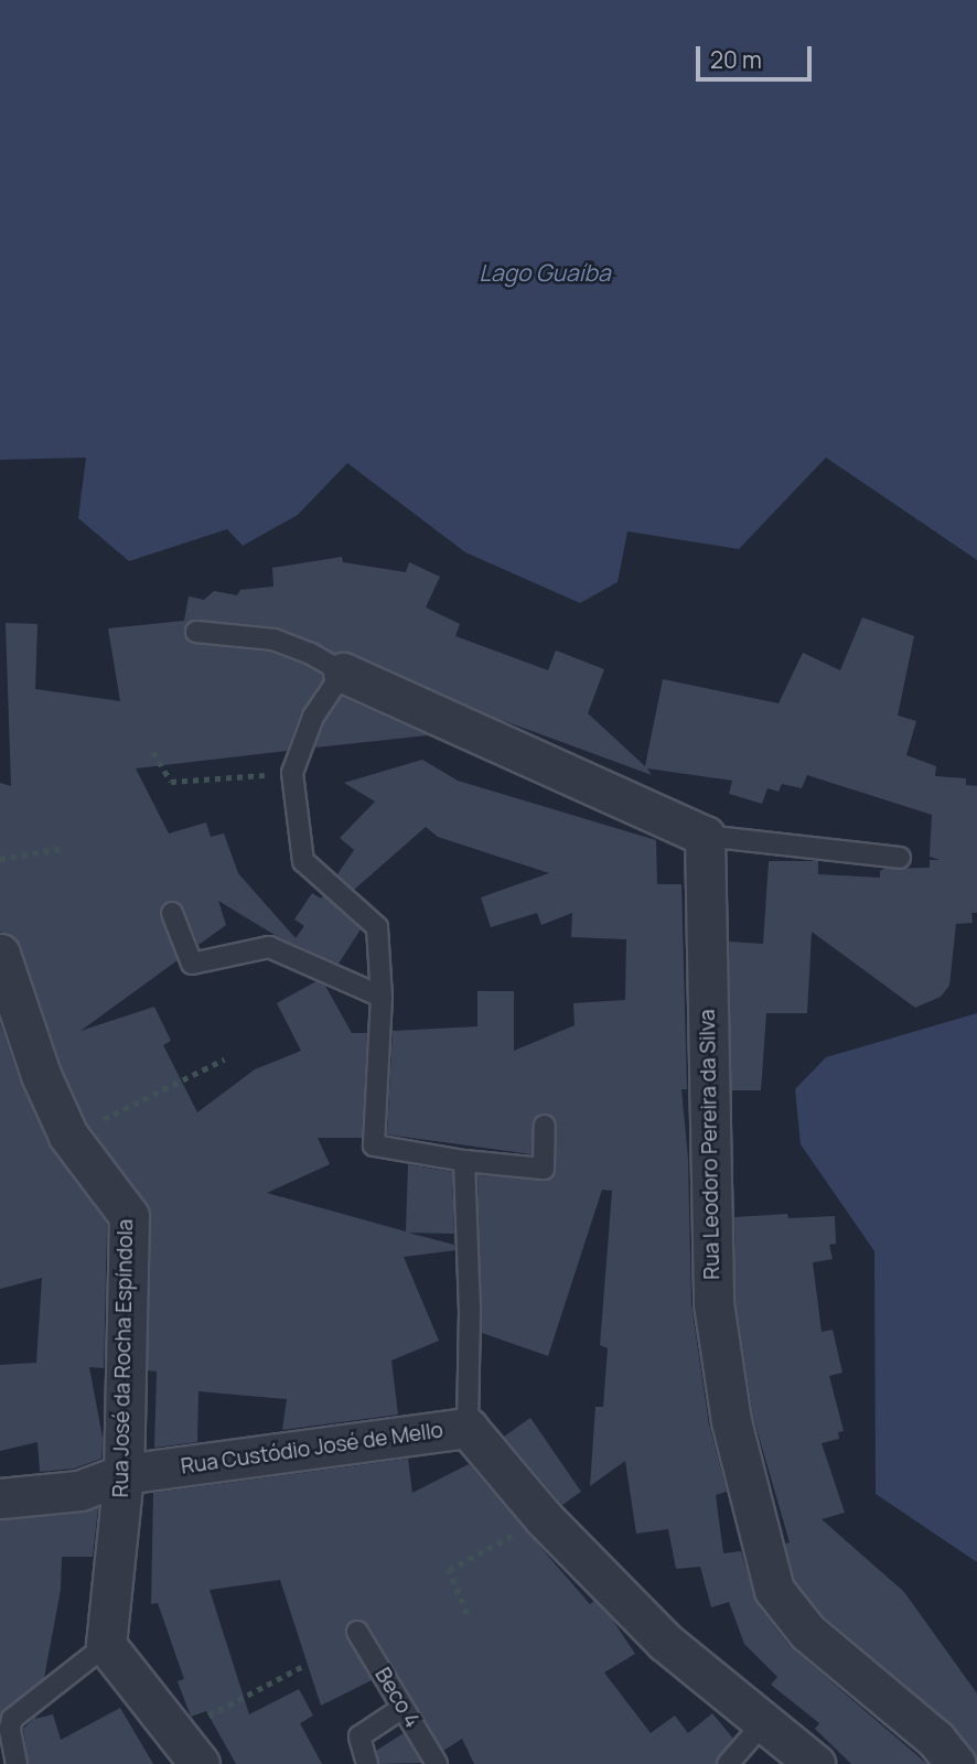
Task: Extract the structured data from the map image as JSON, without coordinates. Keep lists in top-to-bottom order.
{
  "streets": {
    "street": ["Rua Leodoro Pereira da Silva", "Rua José da Rocha Espíndola", "Rua Custódio José de Mello"],
    "lane": ["Beco 4"]
  },
  "crossings": [
    ["Rua José da Rocha Espíndola", "Rua Custódio José de Mello"]
  ],
  "water": ["Lago Guaíba"],
  "scale_bar": "20 m"
}
